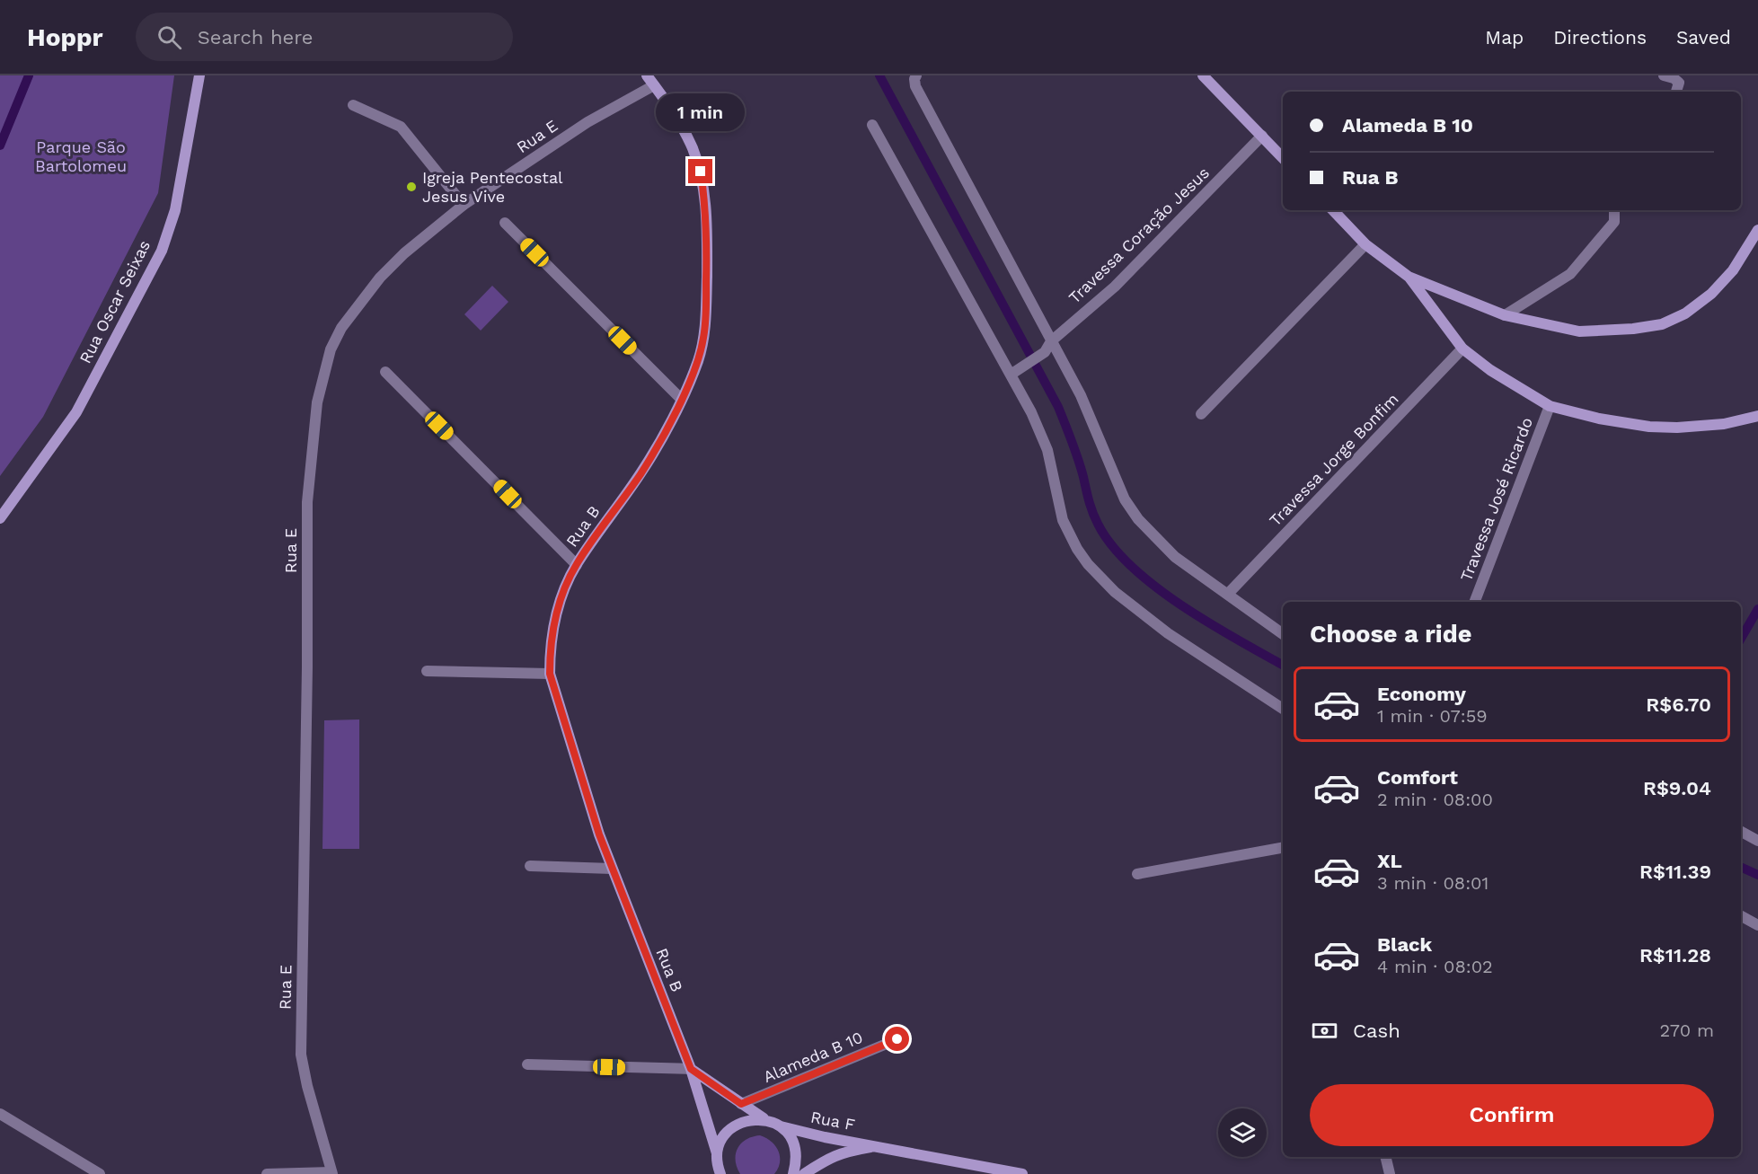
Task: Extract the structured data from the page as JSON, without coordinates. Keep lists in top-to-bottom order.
{
  "streets": {
    "street": [
      "Rua E",
      "Travessa Coração Jesus",
      "Rua Oscar Seixas",
      "Travessa Jorge Bonfim",
      "Travessa José Ricardo",
      "Rua B",
      "Alameda B 10",
      "Rua F"
    ]
  },
  "crossings": [
    ["Rua E", "Rua B"]
  ],
  "parks": ["Parque São Bartolomeu"],
  "places": ["Igreja Pentecostal Jesus Vive"],
  "page": {
    "header": "Hoppr",
    "search": "Search here",
    "nav": ["Map", "Directions", "Saved"],
    "banner": ["Alameda B 10", "Rua B"],
    "bubble": "1 min",
    "heading": "Choose a ride",
    "list": [
      {
        "name": "Economy",
        "note": "1 min · 07:59",
        "value": "R$6.70"
      },
      {
        "name": "Comfort",
        "note": "2 min · 08:00",
        "value": "R$9.04"
      },
      {
        "name": "XL",
        "note": "3 min · 08:01",
        "value": "R$11.39"
      },
      {
        "name": "Black",
        "note": "4 min · 08:02",
        "value": "R$11.28"
      }
    ],
    "pay": ["Cash", "270 m"],
    "buttons": "Confirm"
  }
}
